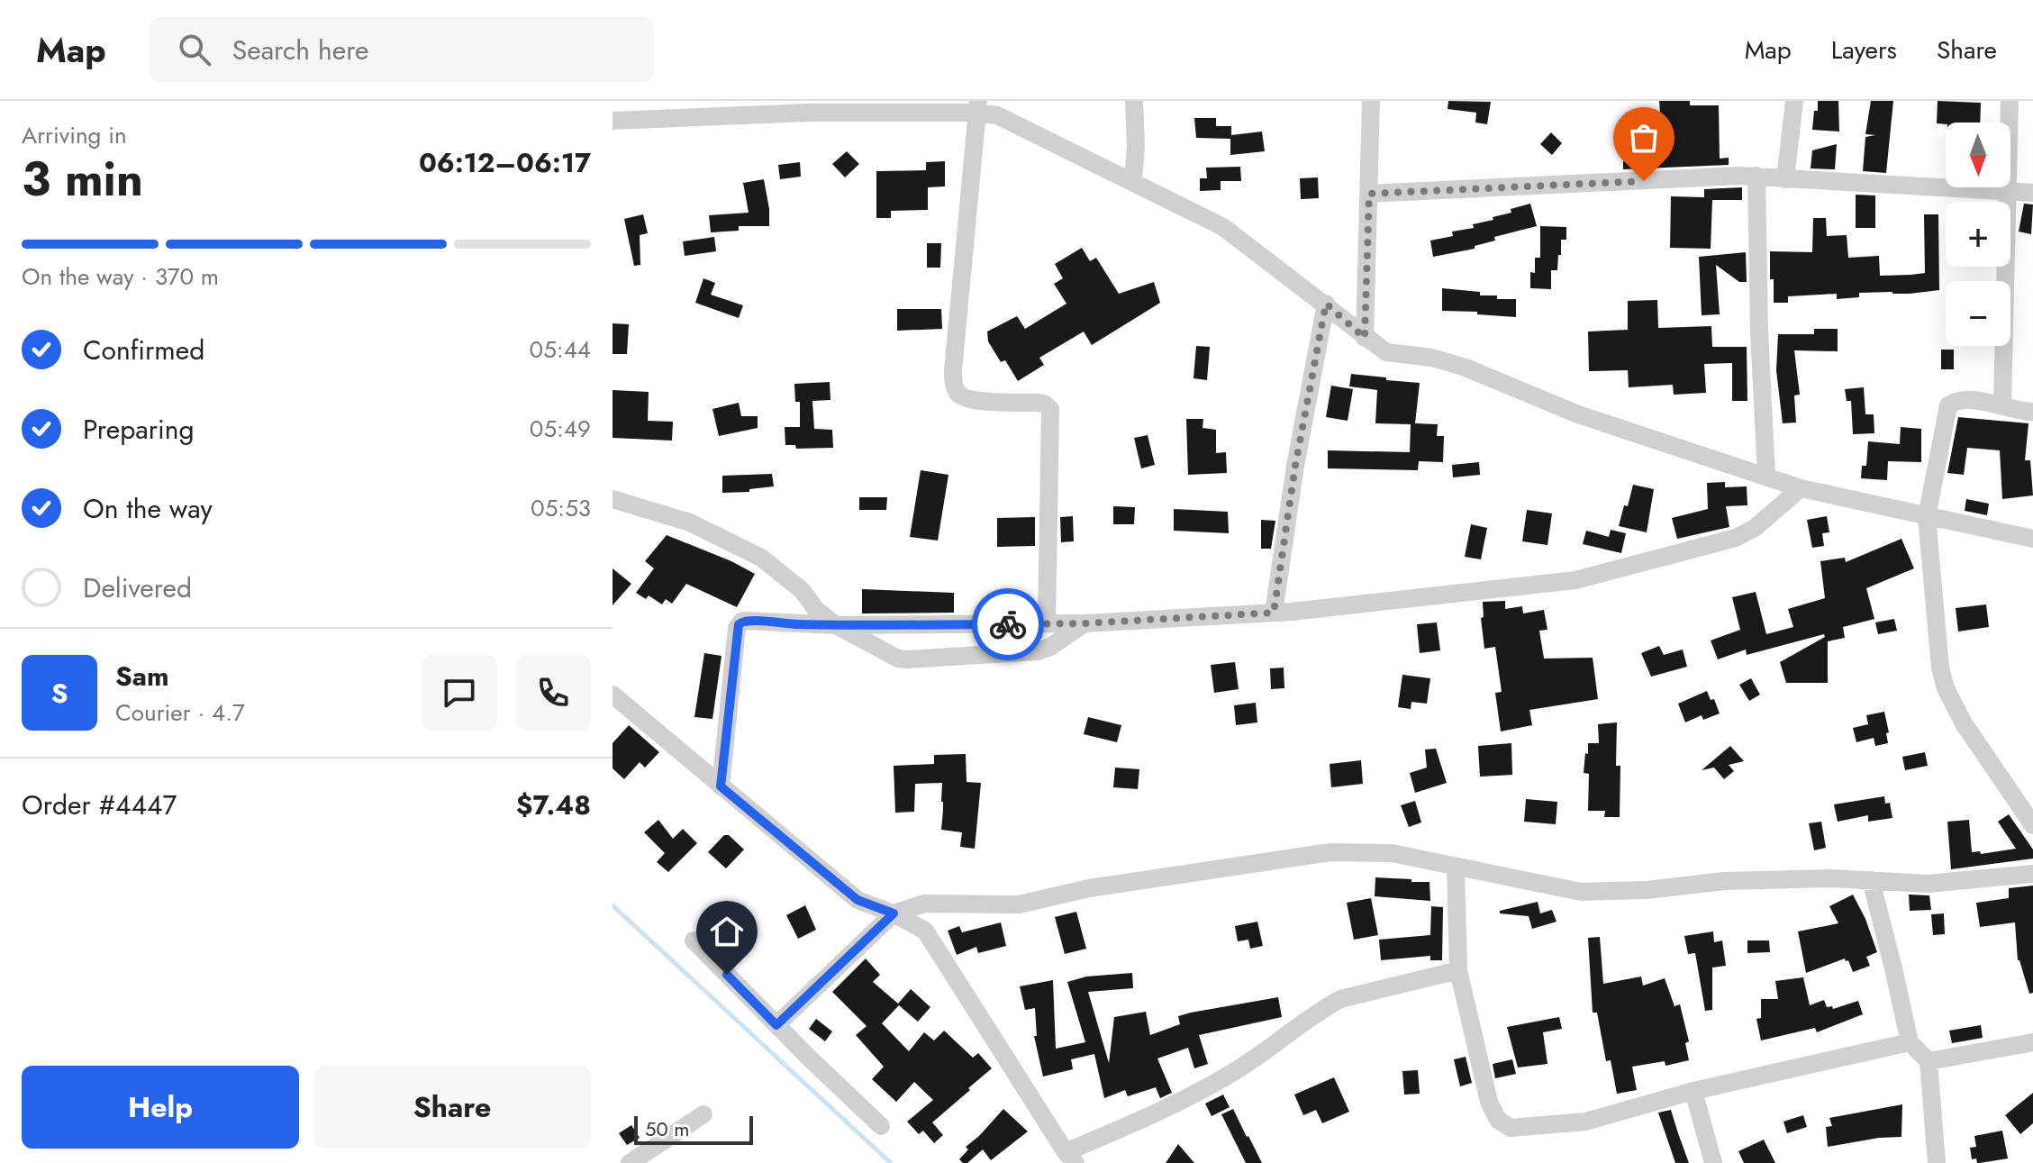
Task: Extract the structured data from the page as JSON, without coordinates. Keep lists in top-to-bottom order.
{
  "scale_bar": "50 m",
  "north": "bottom",
  "page": {
    "header": "Map",
    "search": "Search here",
    "nav": ["Map", "Layers", "Share"],
    "heading": ["3 min", "Arriving in", "06:12–06:17"],
    "panel": [
      "Sam",
      "Courier · 4.7",
      "Order #4447",
      "$7.48"
    ],
    "map_buttons": ["+", "−"],
    "bar": "On the way · 370 m",
    "list": [
      ["Confirmed", "05:44"],
      ["Preparing", "05:49"],
      ["On the way", "05:53"],
      "Delivered"
    ],
    "round": "S",
    "buttons": ["Help", "Share"],
    "scale": "50 m"
  }
}
